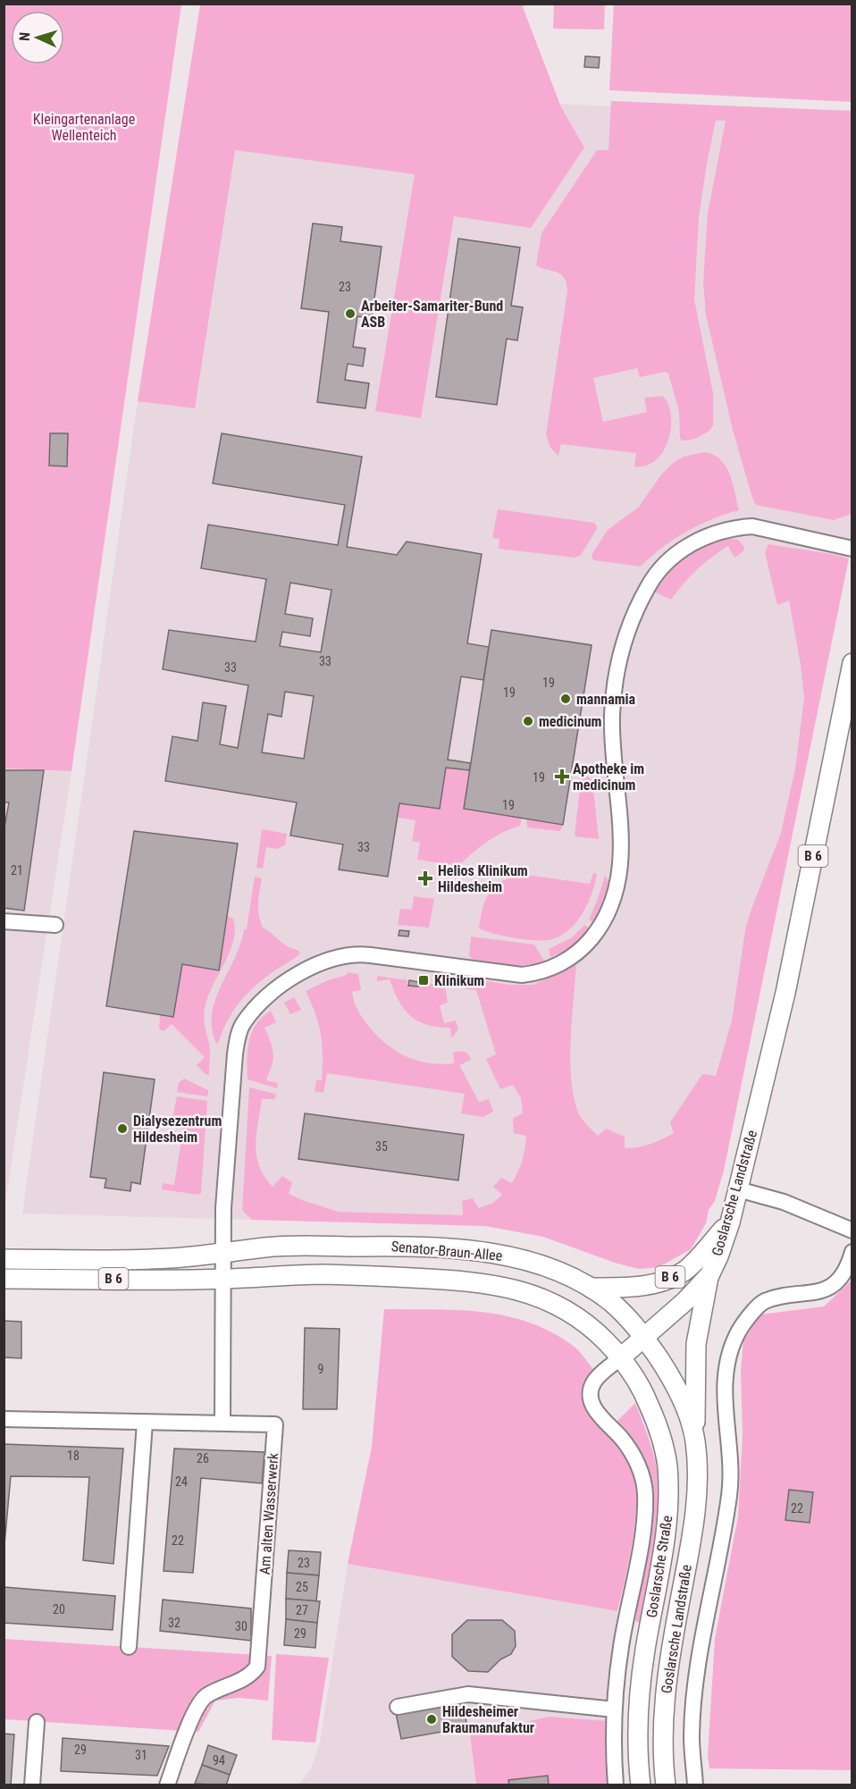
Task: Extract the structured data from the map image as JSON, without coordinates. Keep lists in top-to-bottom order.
{
  "streets": {
    "main road": [
      "B 6",
      "Goslarsche Landstraße",
      "Senator-Braun-Allee",
      "Goslarsche Straße"
    ],
    "street": ["Am alten Wasserwerk"]
  },
  "crossings": [
    ["B 6", "Goslarsche Landstraße"],
    ["B 6", "Senator-Braun-Allee"],
    ["B 6", "Goslarsche Straße"],
    ["Goslarsche Landstraße", "Senator-Braun-Allee"],
    ["Senator-Braun-Allee", "Goslarsche Straße"]
  ],
  "parks": ["Kleingartenanlage Wellenteich"],
  "places": {
    "other": [
      "Arbeiter-Samariter-Bund ASB",
      "mannamia",
      "medicinum",
      "Dialysezentrum Hildesheim",
      "Hildesheimer Braumanufaktur"
    ],
    "health": ["Apotheke im medicinum", "Helios Klinikum Hildesheim"],
    "transit": ["Klinikum"]
  },
  "house_numbers": [
    "23",
    "33",
    "33",
    "19",
    "19",
    "19",
    "19",
    "33",
    "21",
    "35",
    "9",
    "18",
    "26",
    "24",
    "22",
    "22",
    "23",
    "25",
    "20",
    "27",
    "32",
    "30",
    "29",
    "29",
    "31",
    "94"
  ],
  "north": "left"
}
